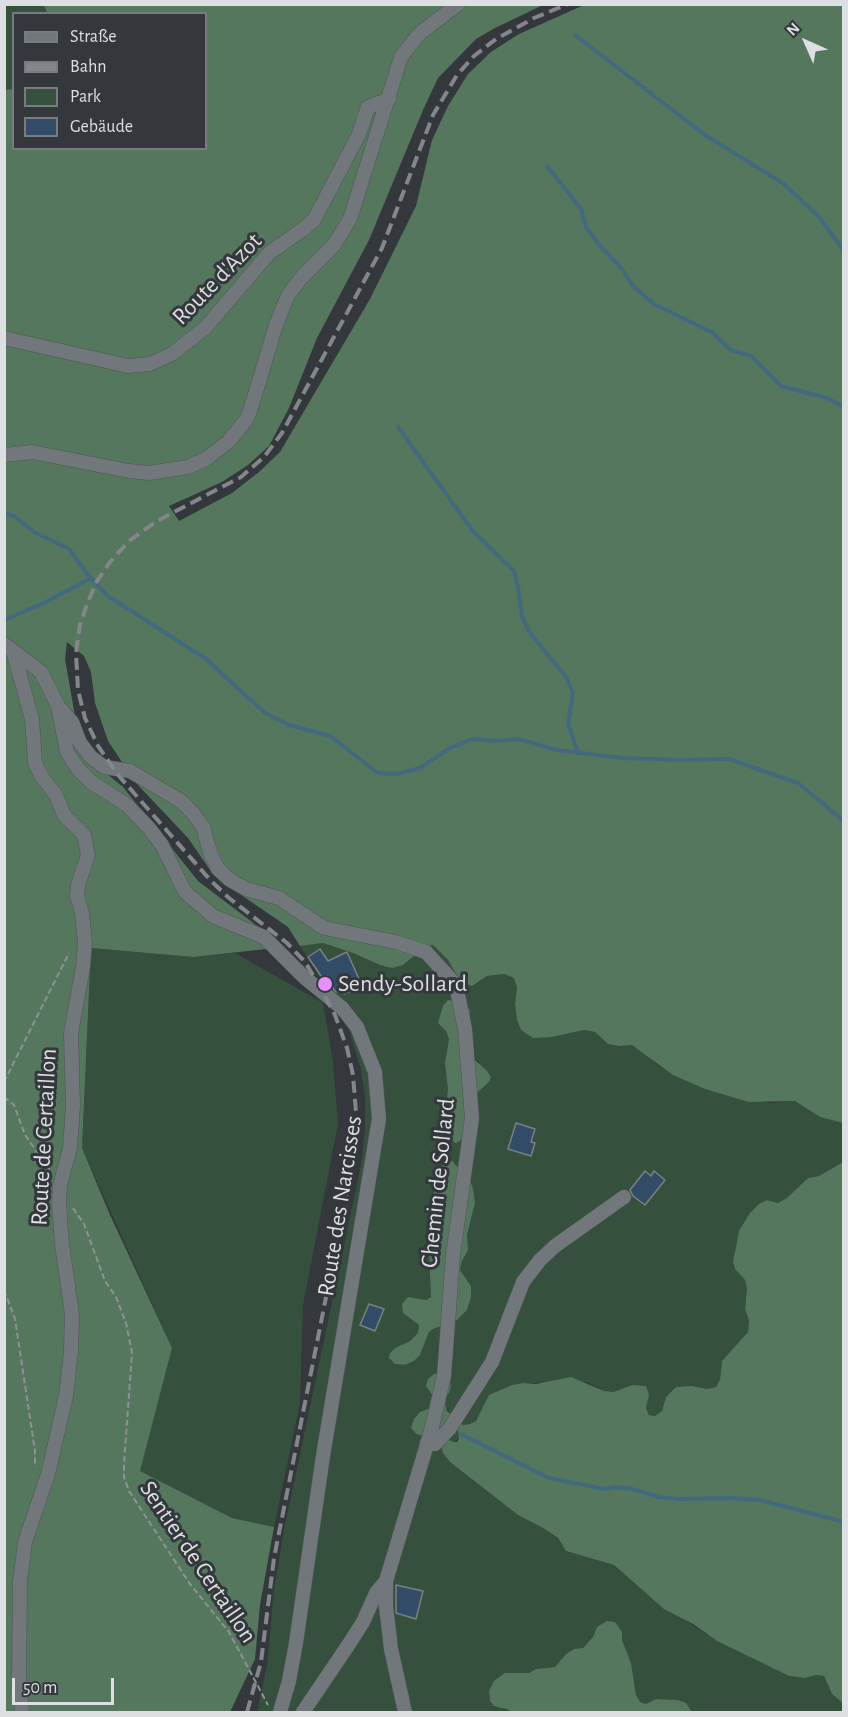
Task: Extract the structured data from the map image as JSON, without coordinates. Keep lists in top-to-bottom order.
{
  "streets": {
    "street": [
      "Route d'Azot",
      "Route de Certaillon",
      "Chemin de Sollard",
      "Route des Narcisses"
    ],
    "path": ["Sentier de Certaillon"]
  },
  "crossings": [
    ["Route de Certaillon", "Route des Narcisses"],
    ["Route de Certaillon", "Sentier de Certaillon"],
    ["Chemin de Sollard", "Route des Narcisses"]
  ],
  "places": ["Sendy-Sollard"],
  "legend": [
    "Straße",
    "Bahn",
    "Park",
    "Gebäude"
  ],
  "scale_bar": "50 m",
  "north": "top left"
}
